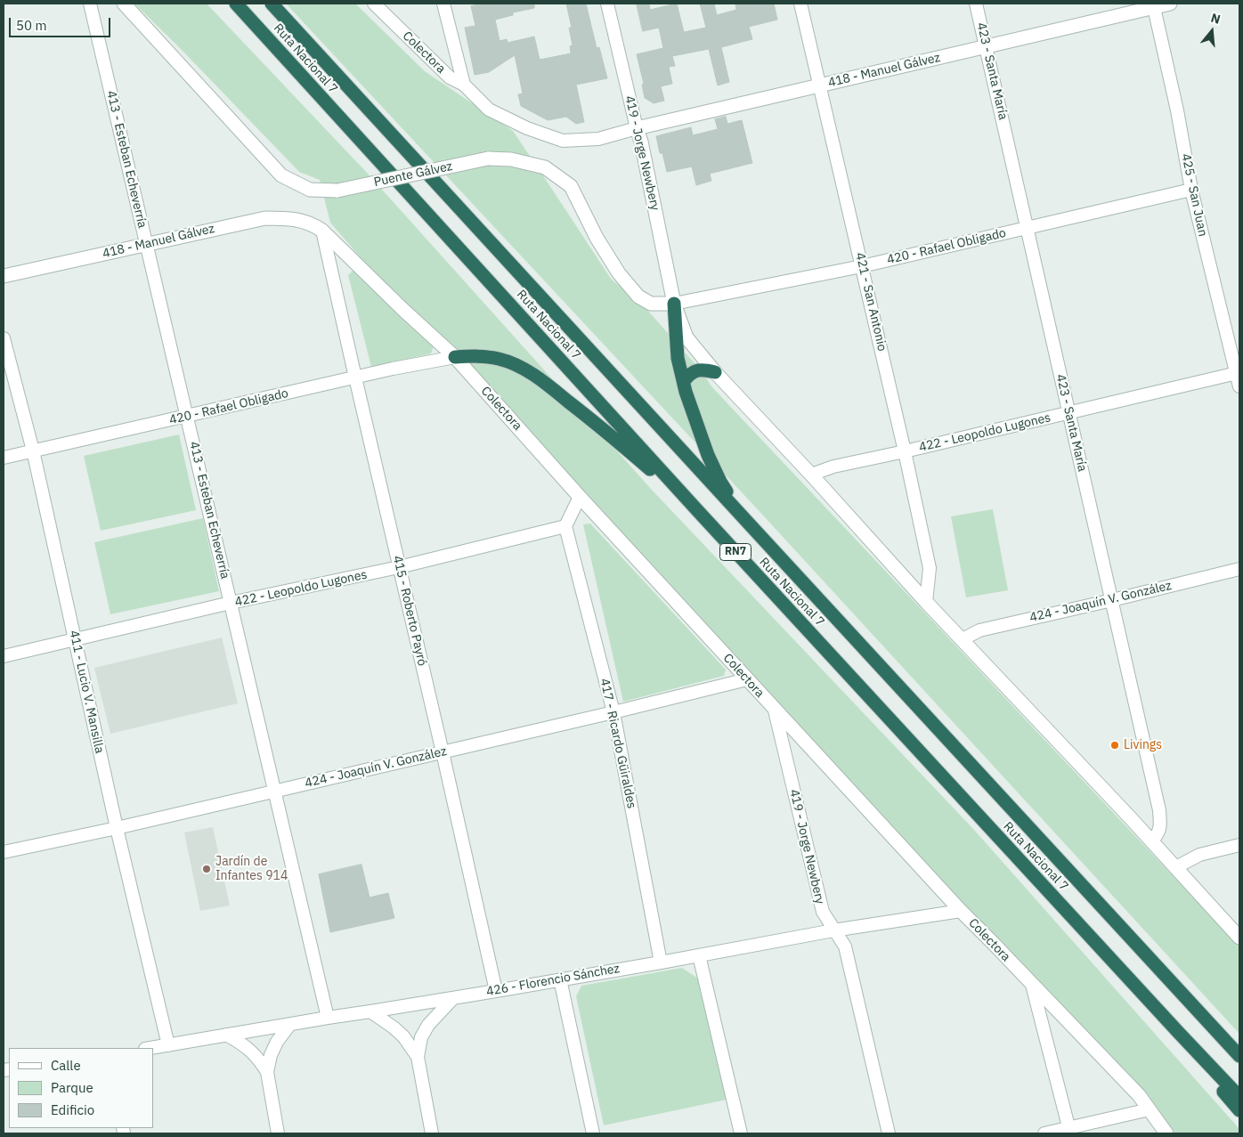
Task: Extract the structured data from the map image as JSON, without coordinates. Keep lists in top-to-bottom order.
{
  "streets": {
    "highway": ["Ruta Nacional 7", "RN7"],
    "street": [
      "Colectora",
      "418 - Manuel Gálvez",
      "423 - Santa María",
      "419 - Jorge Newbery",
      "413 - Esteban Echeverría",
      "Puente Gálvez",
      "425 - San Juan",
      "420 - Rafael Obligado",
      "421 - San Antonio",
      "422 - Leopoldo Lugones",
      "424 - Joaquín V. González",
      "415 - Roberto Payró",
      "411 - Lucio V. Mansilla",
      "417 - Ricardo Güiraldes",
      "426 - Florencio Sánchez"
    ]
  },
  "crossings": [
    ["Colectora", "418 - Manuel Gálvez"],
    ["Colectora", "419 - Jorge Newbery"],
    ["Colectora", "420 - Rafael Obligado"],
    ["Colectora", "424 - Joaquín V. González"],
    ["Colectora", "415 - Roberto Payró"],
    ["Colectora", "426 - Florencio Sánchez"],
    ["418 - Manuel Gálvez", "423 - Santa María"],
    ["418 - Manuel Gálvez", "419 - Jorge Newbery"],
    ["418 - Manuel Gálvez", "413 - Esteban Echeverría"],
    ["418 - Manuel Gálvez", "425 - San Juan"],
    ["418 - Manuel Gálvez", "421 - San Antonio"],
    ["418 - Manuel Gálvez", "415 - Roberto Payró"],
    ["423 - Santa María", "420 - Rafael Obligado"],
    ["423 - Santa María", "422 - Leopoldo Lugones"],
    ["423 - Santa María", "424 - Joaquín V. González"],
    ["419 - Jorge Newbery", "Puente Gálvez"],
    ["419 - Jorge Newbery", "420 - Rafael Obligado"],
    ["419 - Jorge Newbery", "426 - Florencio Sánchez"],
    ["413 - Esteban Echeverría", "420 - Rafael Obligado"],
    ["413 - Esteban Echeverría", "422 - Leopoldo Lugones"],
    ["413 - Esteban Echeverría", "424 - Joaquín V. González"],
    ["413 - Esteban Echeverría", "426 - Florencio Sánchez"],
    ["Puente Gálvez", "420 - Rafael Obligado"],
    ["425 - San Juan", "420 - Rafael Obligado"],
    ["425 - San Juan", "422 - Leopoldo Lugones"],
    ["420 - Rafael Obligado", "421 - San Antonio"],
    ["420 - Rafael Obligado", "415 - Roberto Payró"],
    ["420 - Rafael Obligado", "411 - Lucio V. Mansilla"],
    ["421 - San Antonio", "422 - Leopoldo Lugones"],
    ["422 - Leopoldo Lugones", "415 - Roberto Payró"],
    ["422 - Leopoldo Lugones", "411 - Lucio V. Mansilla"],
    ["422 - Leopoldo Lugones", "417 - Ricardo Güiraldes"],
    ["424 - Joaquín V. González", "415 - Roberto Payró"],
    ["424 - Joaquín V. González", "411 - Lucio V. Mansilla"],
    ["424 - Joaquín V. González", "417 - Ricardo Güiraldes"],
    ["415 - Roberto Payró", "426 - Florencio Sánchez"],
    ["411 - Lucio V. Mansilla", "426 - Florencio Sánchez"],
    ["417 - Ricardo Güiraldes", "426 - Florencio Sánchez"]
  ],
  "places": ["Livings", "Jardín de Infantes 914"],
  "legend": ["Calle", "Parque", "Edificio"],
  "scale_bar": "50 m",
  "north": "top"
}
